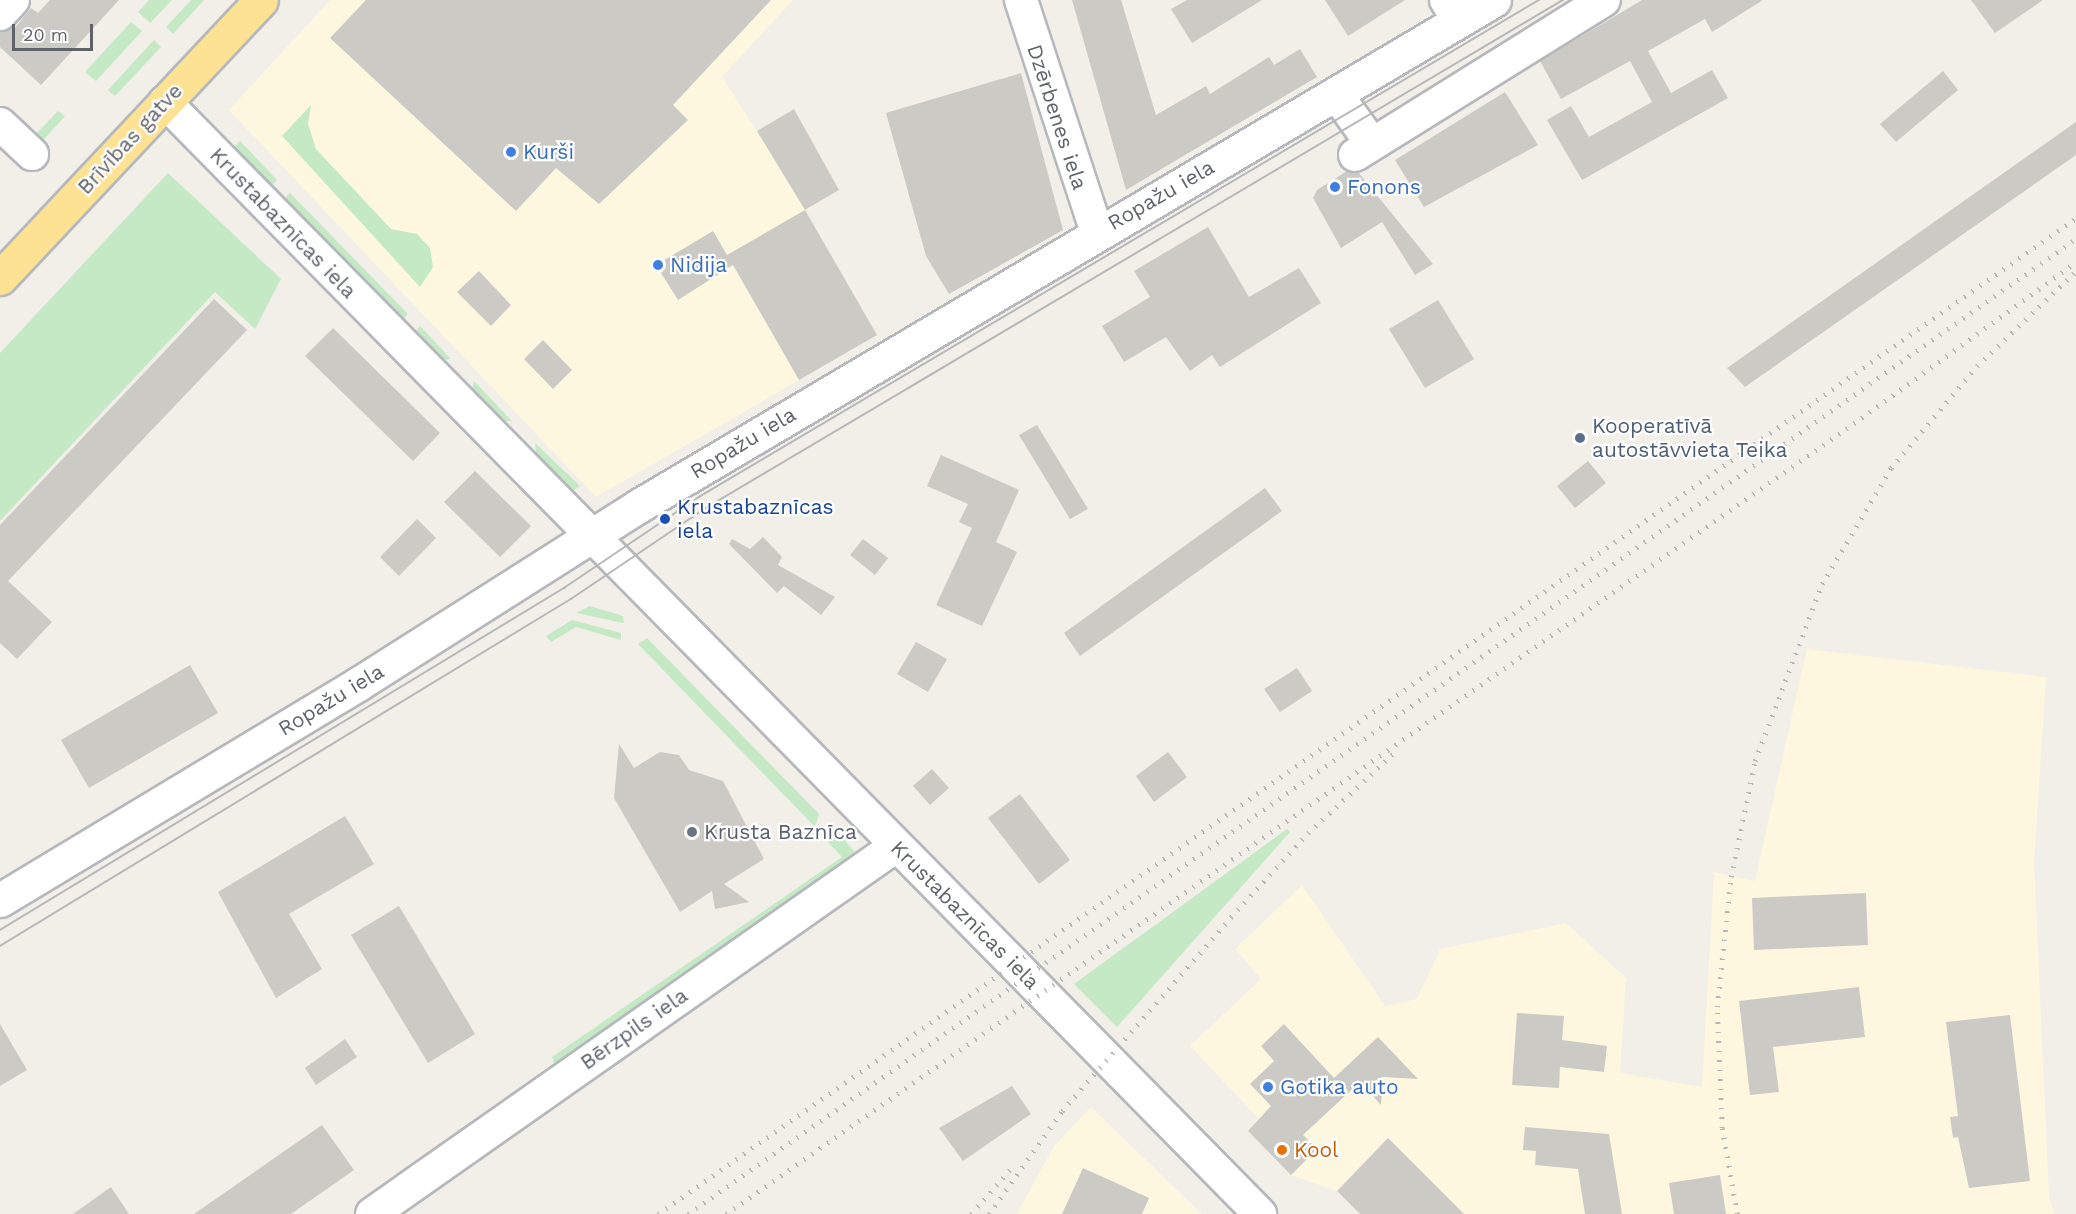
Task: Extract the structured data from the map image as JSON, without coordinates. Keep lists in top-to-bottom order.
{
  "streets": {
    "highway": ["Brīvības gatve"],
    "street": [
      "Dzērbenes iela",
      "Ropažu iela",
      "Krustabaznīcas iela",
      "Bērzpils iela"
    ]
  },
  "crossings": [
    ["Dzērbenes iela", "Ropažu iela"],
    ["Brīvības gatve", "Krustabaznīcas iela"],
    ["Ropažu iela", "Krustabaznīcas iela"],
    ["Krustabaznīcas iela", "Bērzpils iela"]
  ],
  "places": [
    "Kurši",
    "Fonons",
    "Nidija",
    "Kooperatīvā autostāvvieta Teika",
    "Krustabaznīcas iela",
    "Krusta Baznīca",
    "Gotika auto",
    "Kool"
  ],
  "scale_bar": "20 m"
}
